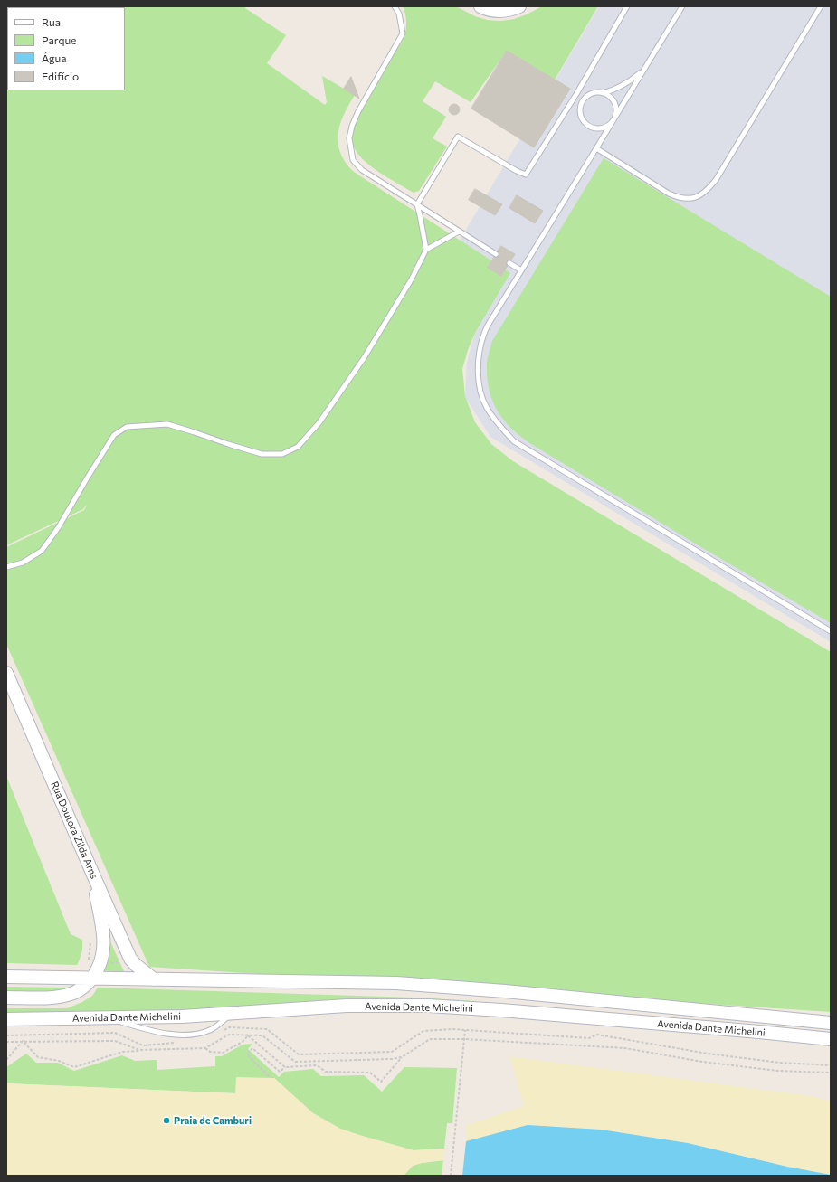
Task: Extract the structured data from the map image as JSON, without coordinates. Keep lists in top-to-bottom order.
{
  "streets": {
    "main road": ["Rua Doutora Zilda Arns", "Avenida Dante Michelini"]
  },
  "crossings": [
    ["Rua Doutora Zilda Arns", "Avenida Dante Michelini"]
  ],
  "places": ["Praia de Camburi"],
  "legend": [
    "Rua",
    "Parque",
    "Água",
    "Edifício"
  ]
}
